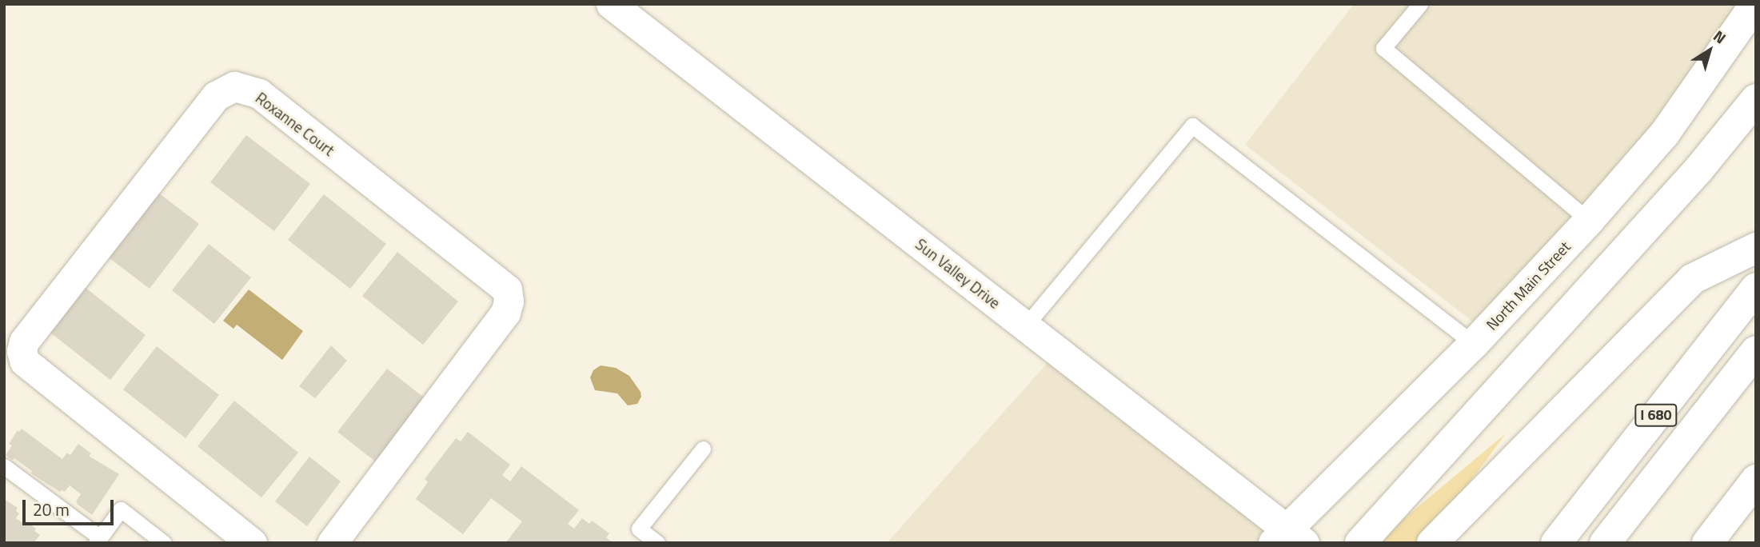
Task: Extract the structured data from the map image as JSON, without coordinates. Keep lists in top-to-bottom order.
{
  "streets": {
    "main road": ["North Main Street", "I 680"],
    "street": ["Roxanne Court", "Sun Valley Drive"]
  },
  "crossings": [
    ["Sun Valley Drive", "North Main Street"]
  ],
  "scale_bar": "20 m",
  "north": "top right"
}
